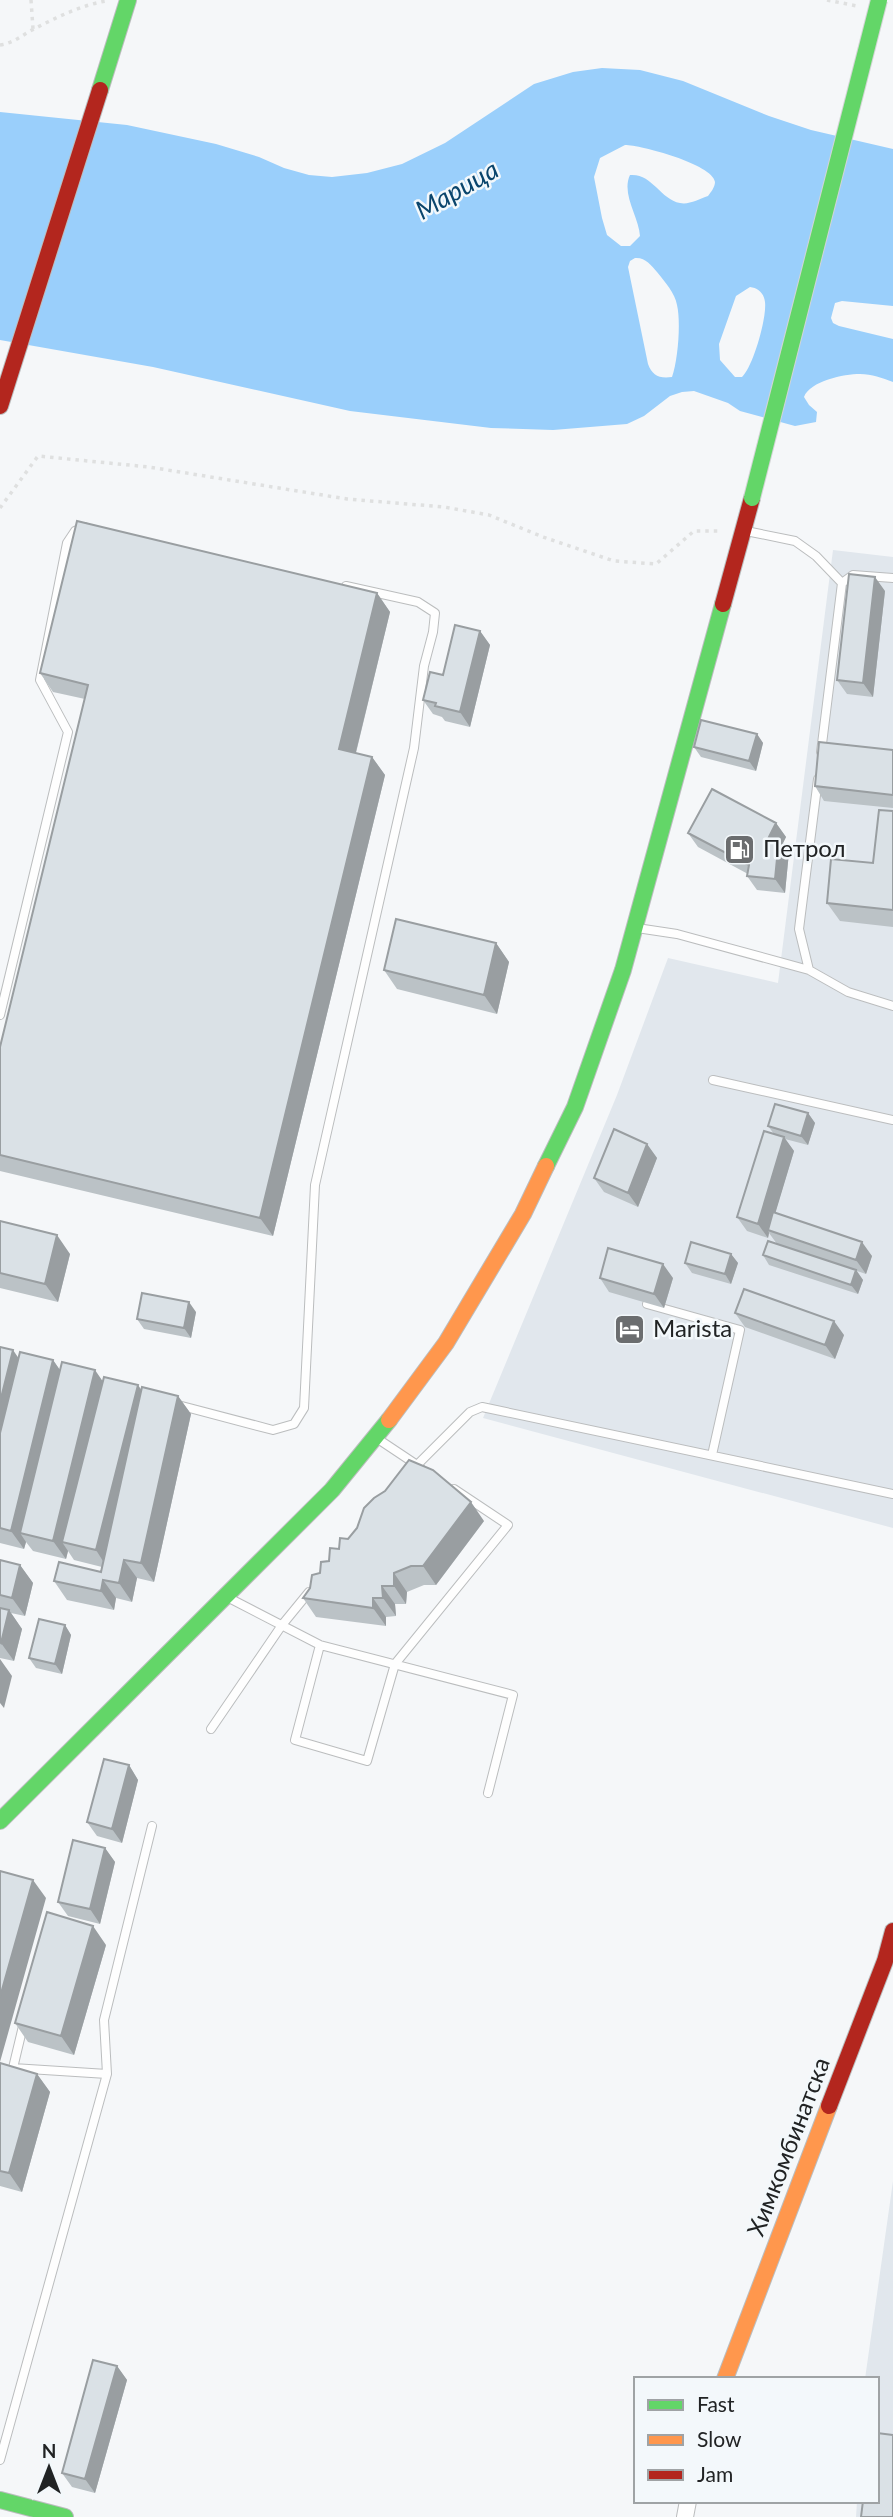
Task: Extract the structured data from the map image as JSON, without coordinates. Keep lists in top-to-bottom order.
{
  "streets": {
    "main road": ["Химкомбинатска"]
  },
  "water": ["Марица"],
  "places": {
    "fuel station": ["Петрол"],
    "hotel": ["Marista"]
  },
  "legend": ["Fast", "Slow", "Jam"],
  "north": "top"
}
